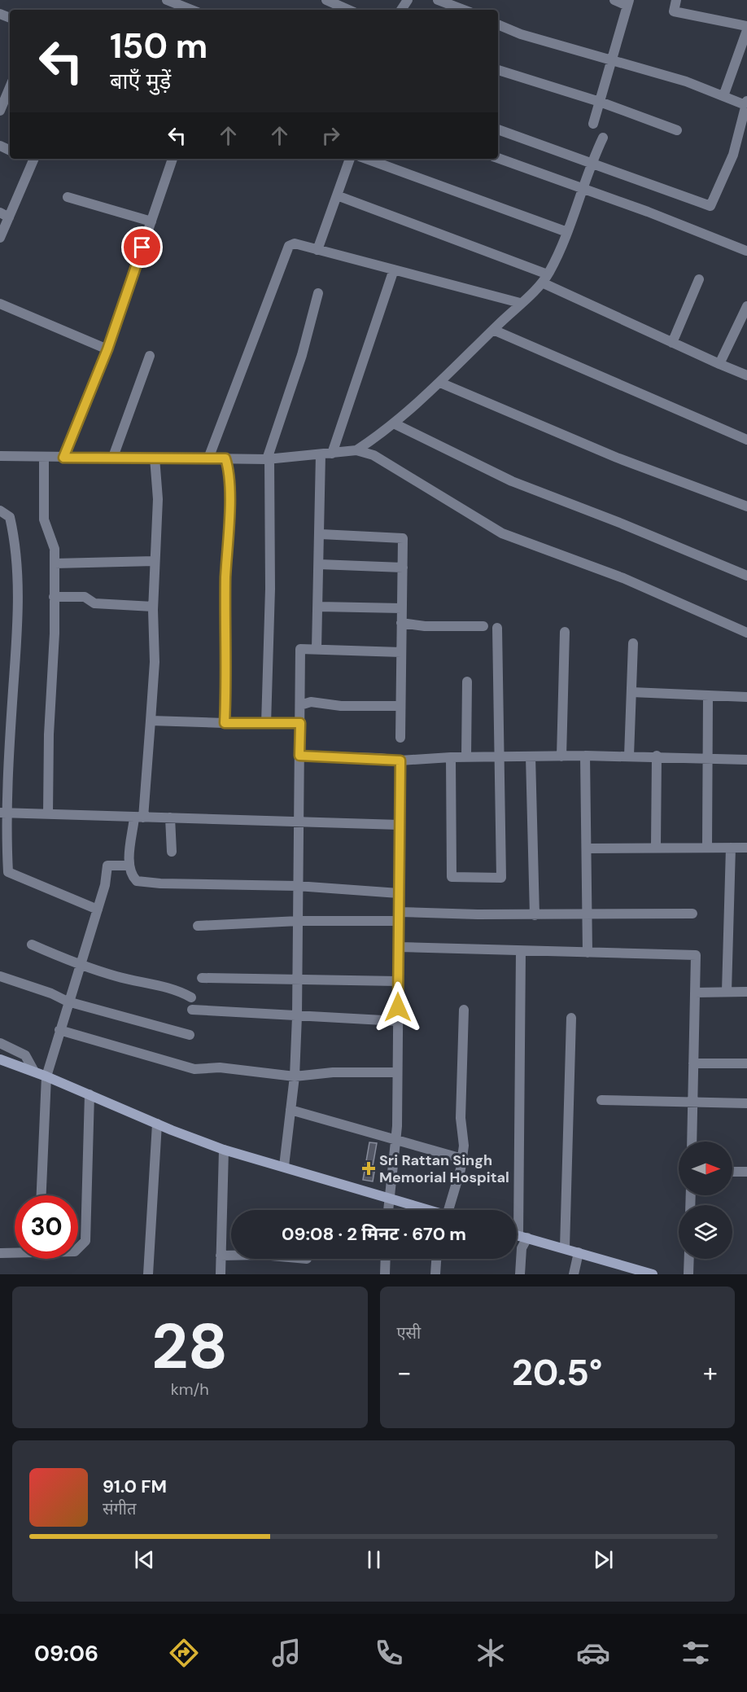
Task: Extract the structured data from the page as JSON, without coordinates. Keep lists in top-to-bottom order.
{
  "places": {
    "health": ["Sri Rattan Singh Memorial Hospital"]
  },
  "north": "right",
  "page": {
    "turn": ["150 m", "बाएँ मुड़ें"],
    "limit": "30",
    "trip": "09:08 · 2 मिनट · 670 m",
    "tile": [
      ["28", "km/h"],
      "एसी"
    ],
    "heat": ["−", "20.5°", "+"],
    "song": ["91.0 FM", "संगीत"],
    "tabs": "09:06"
  }
}
